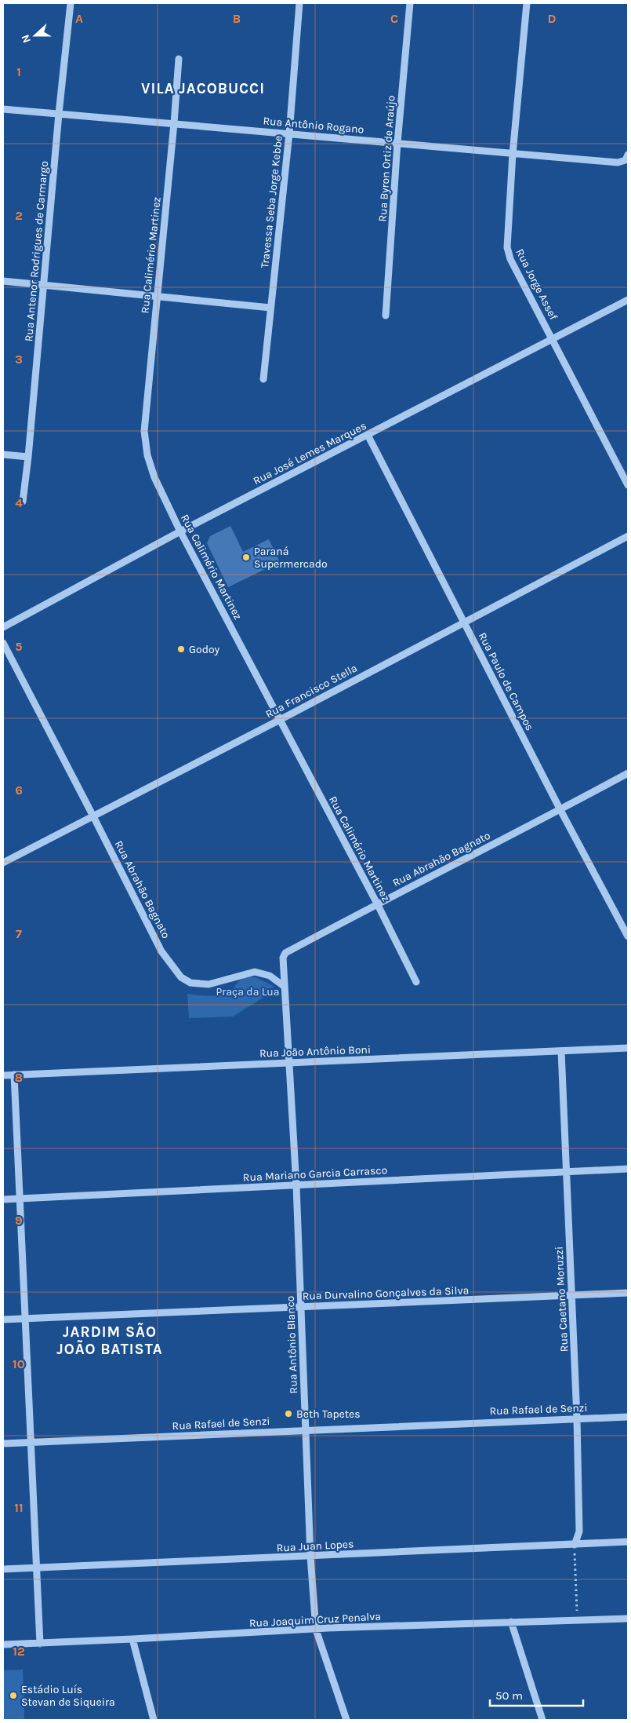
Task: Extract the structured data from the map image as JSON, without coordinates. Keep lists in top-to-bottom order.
{
  "streets": {
    "street": [
      "Rua Antônio Rogano",
      "Rua Byron Ortiz de Araújo",
      "Travessa Seba Jorge Kebbe",
      "Rua Antenor Rodrigues de Carmargo",
      "Rua Calimério Martinez",
      "Rua Jorge Assef",
      "Rua José Lemes Marques",
      "Rua Paulo de Campos",
      "Rua Francisco Stella",
      "Rua Abrahão Bagnato",
      "Rua João Antônio Boni",
      "Rua Mariano Garcia Carrasco",
      "Rua Durvalino Gonçalves da Silva",
      "Rua Caetano Moruzzi",
      "Rua Antônio Blanco",
      "Rua Rafael de Senzi",
      "Rua Juan Lopes",
      "Rua Joaquim Cruz Penalva"
    ]
  },
  "crossings": [
    ["Rua Antônio Rogano", "Rua Byron Ortiz de Araújo"],
    ["Rua Antônio Rogano", "Travessa Seba Jorge Kebbe"],
    ["Rua Antônio Rogano", "Rua Antenor Rodrigues de Carmargo"],
    ["Rua Antônio Rogano", "Rua Calimério Martinez"],
    ["Rua Antônio Rogano", "Rua Jorge Assef"],
    ["Rua Calimério Martinez", "Rua José Lemes Marques"],
    ["Rua Calimério Martinez", "Rua Francisco Stella"],
    ["Rua Calimério Martinez", "Rua Abrahão Bagnato"],
    ["Rua Jorge Assef", "Rua José Lemes Marques"],
    ["Rua José Lemes Marques", "Rua Paulo de Campos"],
    ["Rua Paulo de Campos", "Rua Francisco Stella"],
    ["Rua Paulo de Campos", "Rua Abrahão Bagnato"],
    ["Rua Francisco Stella", "Rua Abrahão Bagnato"],
    ["Rua Abrahão Bagnato", "Rua Antônio Blanco"],
    ["Rua João Antônio Boni", "Rua Caetano Moruzzi"],
    ["Rua João Antônio Boni", "Rua Antônio Blanco"],
    ["Rua Mariano Garcia Carrasco", "Rua Caetano Moruzzi"],
    ["Rua Mariano Garcia Carrasco", "Rua Antônio Blanco"],
    ["Rua Durvalino Gonçalves da Silva", "Rua Caetano Moruzzi"],
    ["Rua Durvalino Gonçalves da Silva", "Rua Antônio Blanco"],
    ["Rua Caetano Moruzzi", "Rua Rafael de Senzi"],
    ["Rua Caetano Moruzzi", "Rua Juan Lopes"],
    ["Rua Antônio Blanco", "Rua Rafael de Senzi"],
    ["Rua Antônio Blanco", "Rua Juan Lopes"],
    ["Rua Antônio Blanco", "Rua Joaquim Cruz Penalva"]
  ],
  "districts": ["VILA JACOBUCCI", "JARDIM SÃO JOÃO BATISTA"],
  "parks": ["Praça da Lua"],
  "places": [
    "Paraná Supermercado",
    "Godoy",
    "Beth Tapetes",
    "Estádio Luís Stevan de Siqueira"
  ],
  "scale_bar": "50 m",
  "north": "left",
  "grid": {
    "columns": [
      "A",
      "B",
      "C",
      "D"
    ],
    "rows": [
      "1",
      "2",
      "3",
      "4",
      "5",
      "6",
      "7",
      "8",
      "9",
      "10",
      "11",
      "12"
    ]
  }
}
